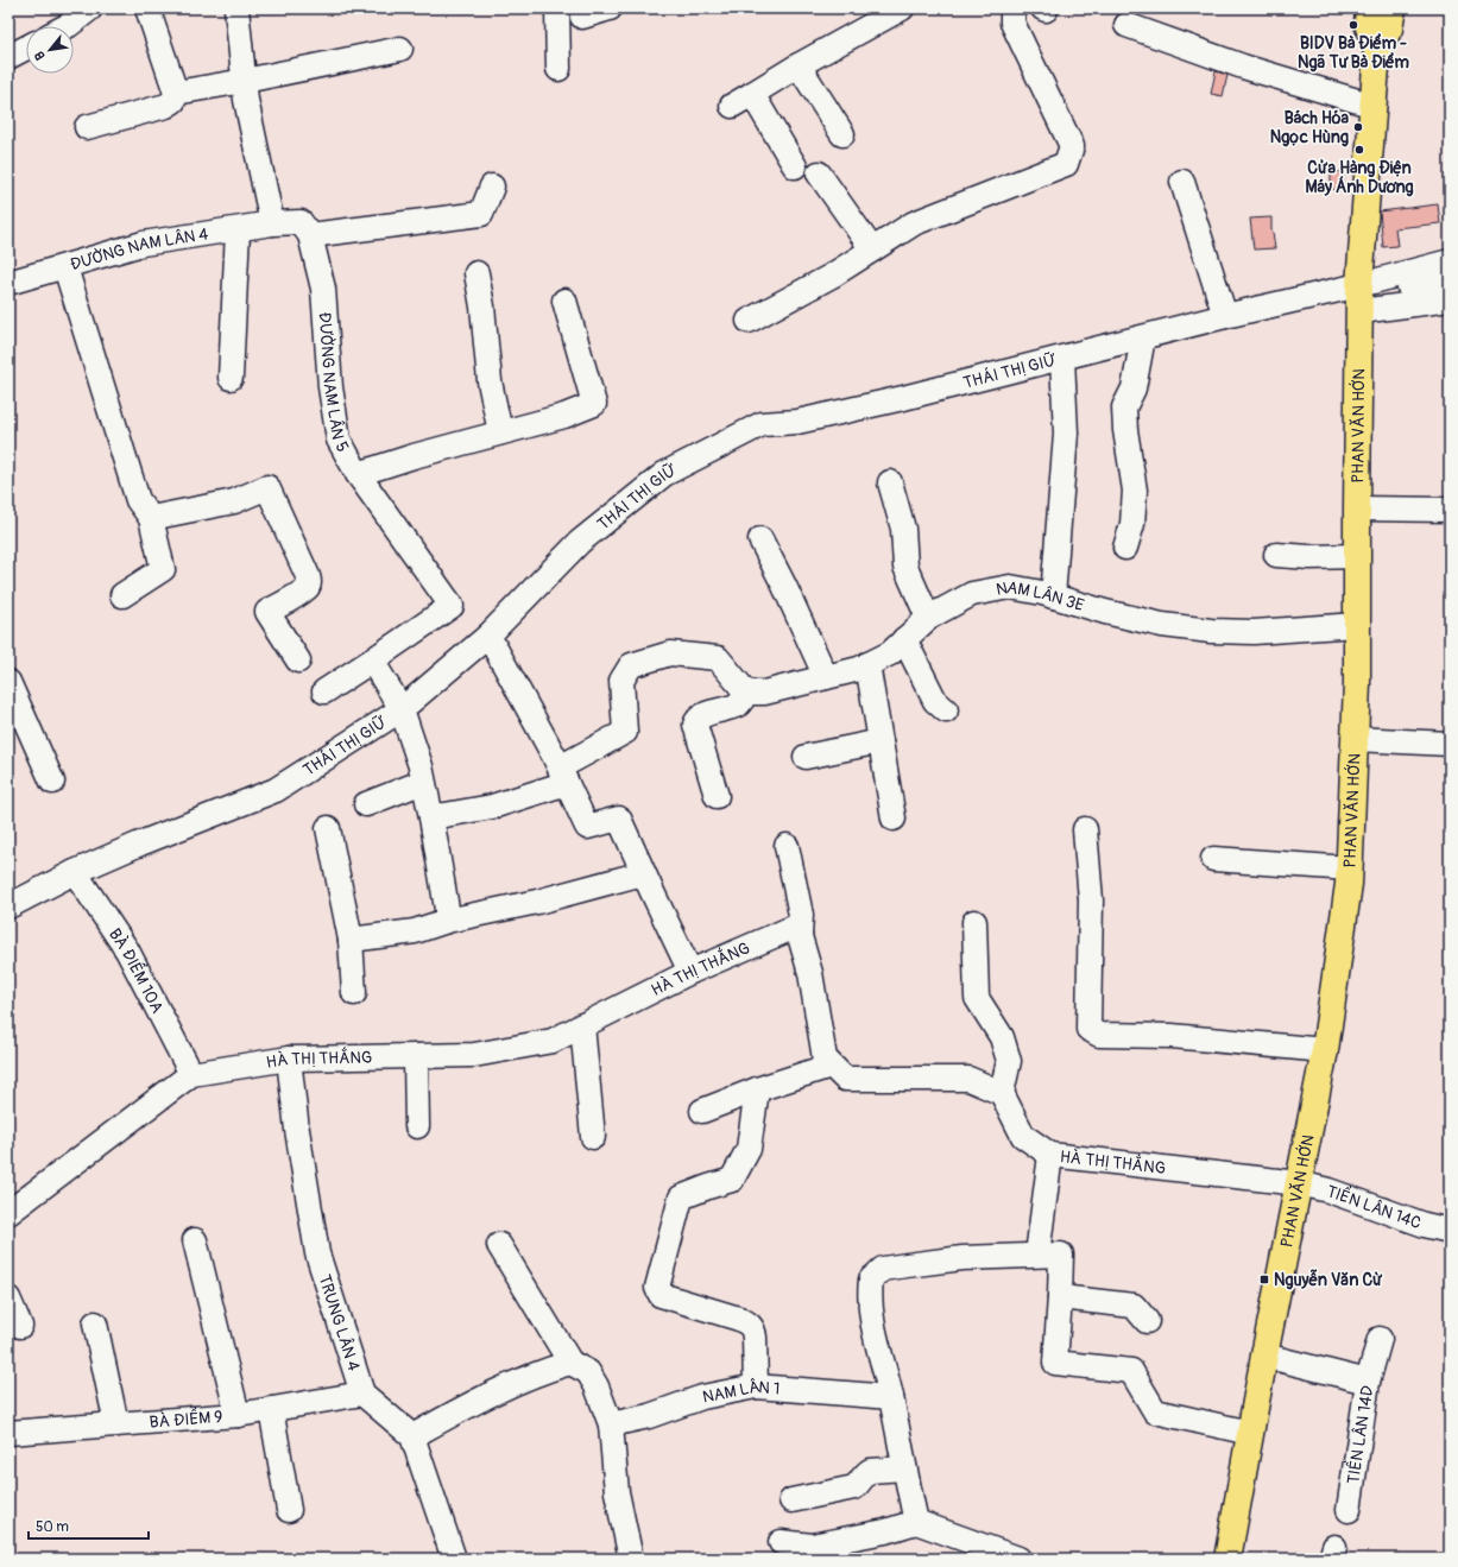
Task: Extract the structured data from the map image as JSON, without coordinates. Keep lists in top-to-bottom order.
{
  "streets": {
    "main road": ["PHAN VĂN HỚN"],
    "street": [
      "ĐƯỜNG NAM LÂN 4",
      "THÁI THỊ GIỮ",
      "ĐƯỜNG NAM LÂN 5",
      "NAM LÂN 3E",
      "HÀ THỊ THẮNG",
      "BÀ ĐIỂM 10A",
      "TIỀN LÂN 14C",
      "TRUNG LÂN 4",
      "NAM LÂN 1",
      "BÀ ĐIỂM 9",
      "TIỀN LÂN 14D"
    ]
  },
  "crossings": [
    ["THÁI THỊ GIỮ", "PHAN VĂN HỚN"],
    ["THÁI THỊ GIỮ", "BÀ ĐIỂM 10A"],
    ["PHAN VĂN HỚN", "NAM LÂN 3E"],
    ["PHAN VĂN HỚN", "HÀ THỊ THẮNG"],
    ["PHAN VĂN HỚN", "TIỀN LÂN 14C"],
    ["PHAN VĂN HỚN", "TIỀN LÂN 14D"],
    ["HÀ THỊ THẮNG", "BÀ ĐIỂM 10A"],
    ["HÀ THỊ THẮNG", "TIỀN LÂN 14C"],
    ["HÀ THỊ THẮNG", "TRUNG LÂN 4"],
    ["TRUNG LÂN 4", "BÀ ĐIỂM 9"]
  ],
  "places": {
    "other": ["BIDV Bà Điểm - Ngã Tư Bà Điểm", "Bách Hóa Ngọc Hùng", "Cửa Hàng Điện Máy Ánh Dương"],
    "transit": ["Nguyễn Văn Cừ"]
  },
  "scale_bar": "50 m",
  "north": "bottom left"
}
